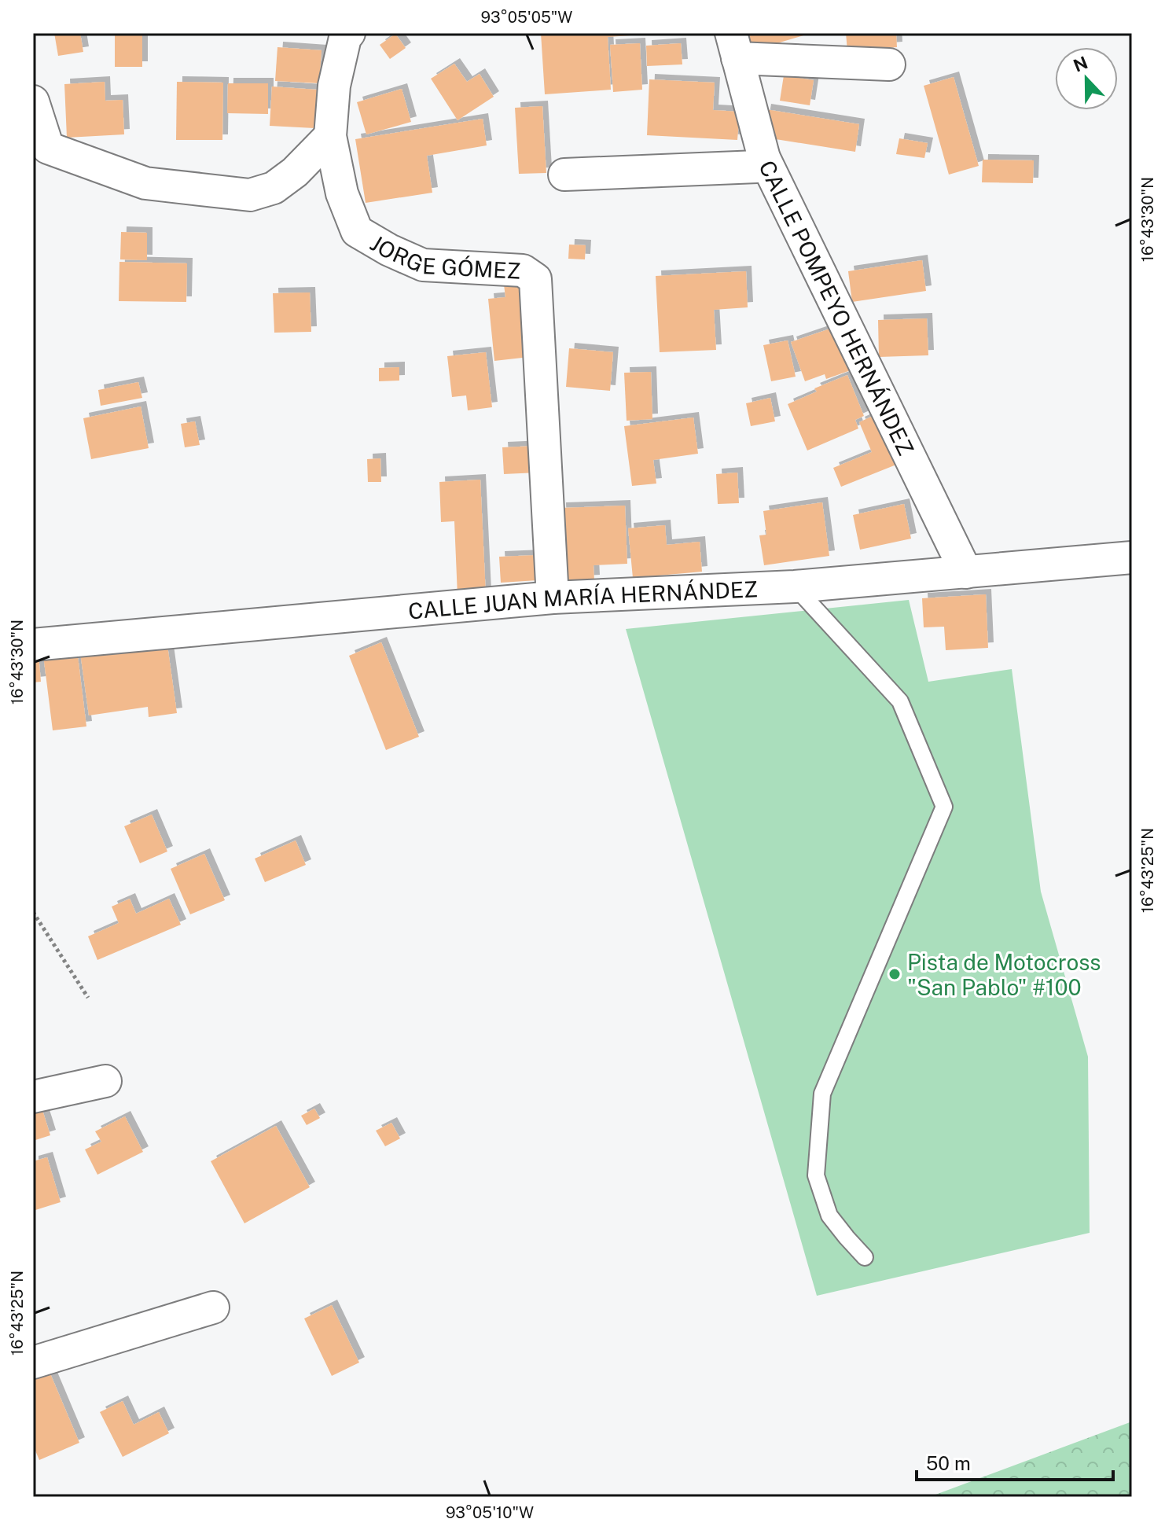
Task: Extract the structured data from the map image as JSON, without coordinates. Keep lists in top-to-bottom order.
{
  "streets": {
    "street": ["JORGE GÓMEZ", "CALLE POMPEYO HERNÁNDEZ", "CALLE JUAN MARÍA HERNÁNDEZ"]
  },
  "crossings": [
    ["JORGE GÓMEZ", "CALLE JUAN MARÍA HERNÁNDEZ"],
    ["CALLE POMPEYO HERNÁNDEZ", "CALLE JUAN MARÍA HERNÁNDEZ"]
  ],
  "places": ["Pista de Motocross \"San Pablo\" #100"],
  "scale_bar": "50 m",
  "north": "top",
  "coordinates": [
    "93°05'05\"W",
    "16°43'30\"N",
    "16°43'25\"N",
    "93°05'10\"W"
  ]
}
